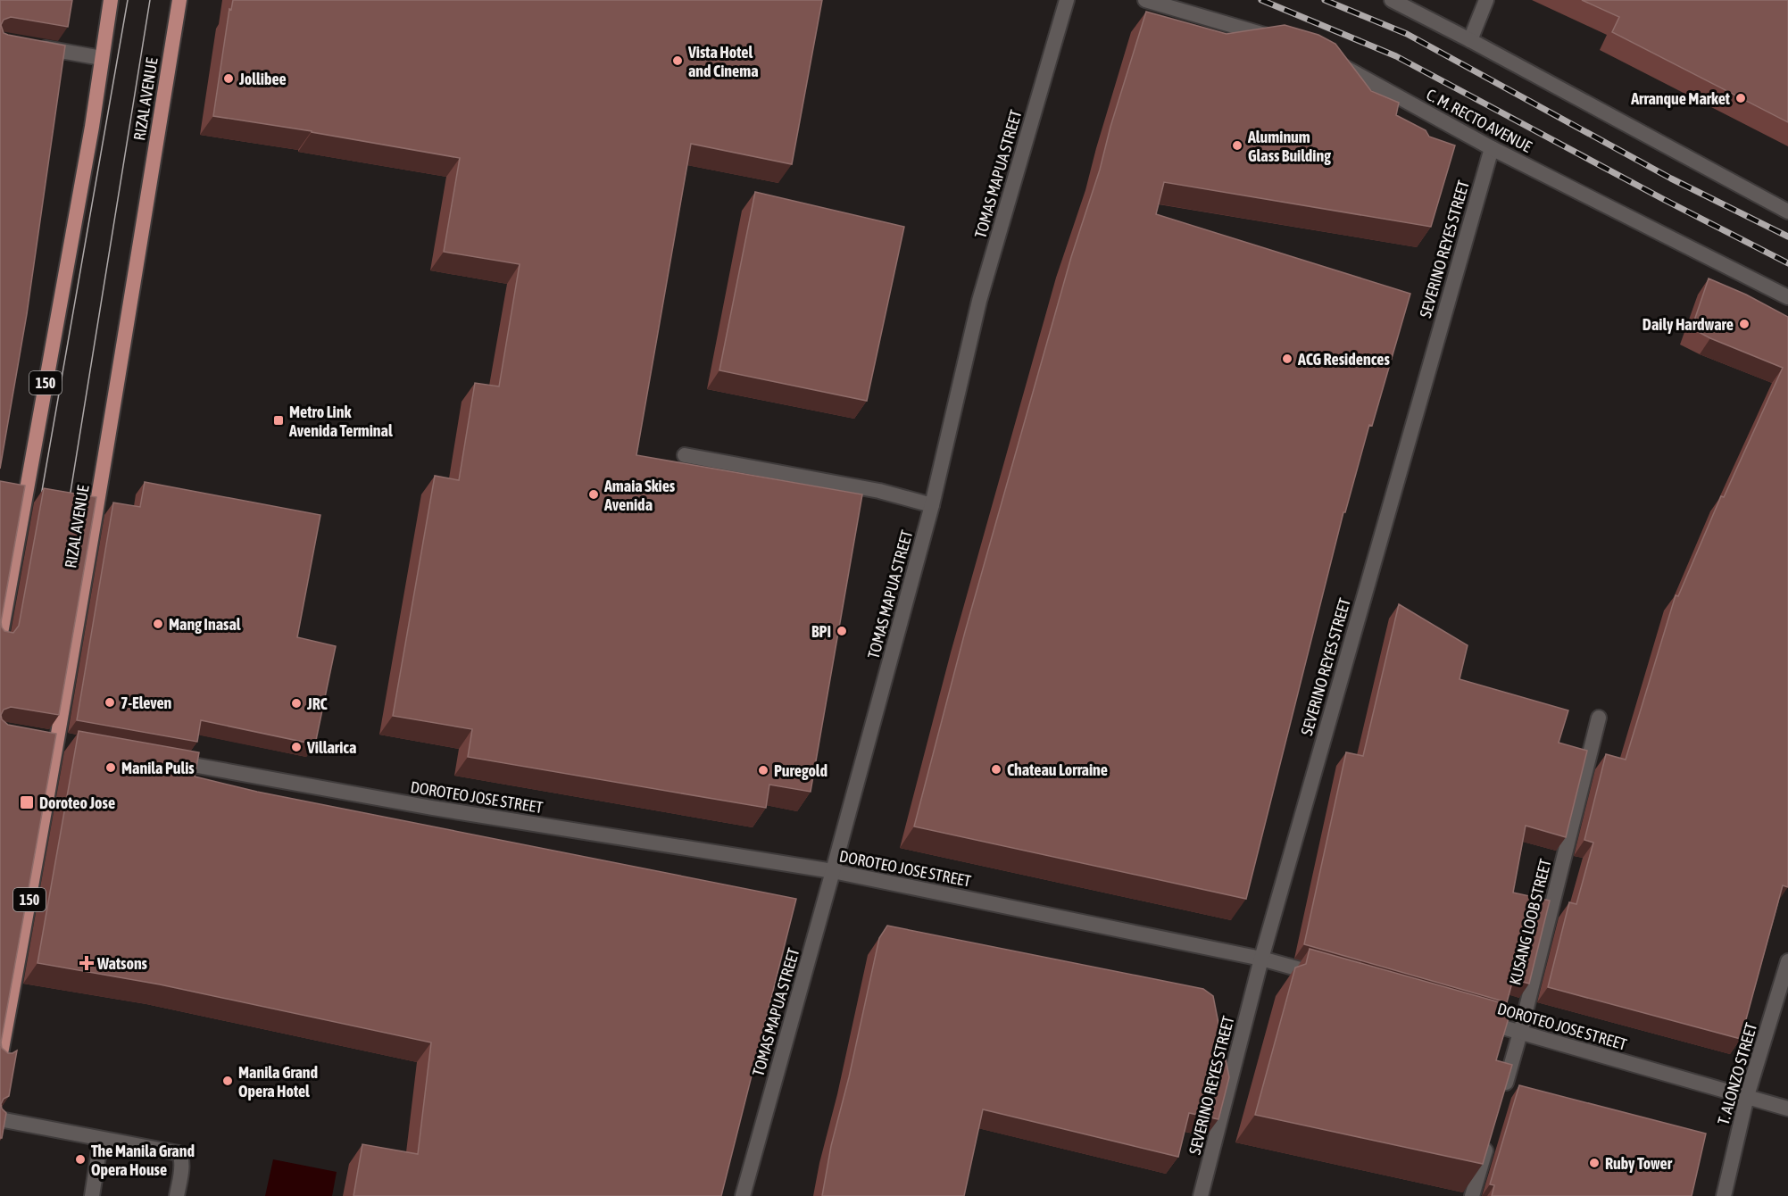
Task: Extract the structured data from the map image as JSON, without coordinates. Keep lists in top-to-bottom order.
{
  "streets": {
    "main road": ["RIZAL AVENUE", "150"],
    "street": [
      "C. M. RECTO AVENUE",
      "TOMAS MAPUA STREET",
      "SEVERINO REYES STREET",
      "DOROTEO JOSE STREET",
      "KUSANG LOOB STREET",
      "T. ALONZO STREET"
    ]
  },
  "crossings": [
    ["C. M. RECTO AVENUE", "SEVERINO REYES STREET"],
    ["TOMAS MAPUA STREET", "DOROTEO JOSE STREET"],
    ["SEVERINO REYES STREET", "DOROTEO JOSE STREET"],
    ["DOROTEO JOSE STREET", "KUSANG LOOB STREET"],
    ["DOROTEO JOSE STREET", "T. ALONZO STREET"]
  ],
  "places": {
    "other": [
      "Vista Hotel and Cinema",
      "Jollibee",
      "Arranque Market",
      "Aluminum Glass Building",
      "Daily Hardware",
      "ACG Residences",
      "Amaia Skies Avenida",
      "Mang Inasal",
      "BPI",
      "7-Eleven",
      "JRC",
      "Villarica",
      "Manila Pulis",
      "Chateau Lorraine",
      "Puregold",
      "Manila Grand Opera Hotel",
      "The Manila Grand Opera House",
      "Ruby Tower"
    ],
    "transit": ["Metro Link Avenida Terminal", "Doroteo Jose"],
    "health": ["Watsons"]
  }
}
